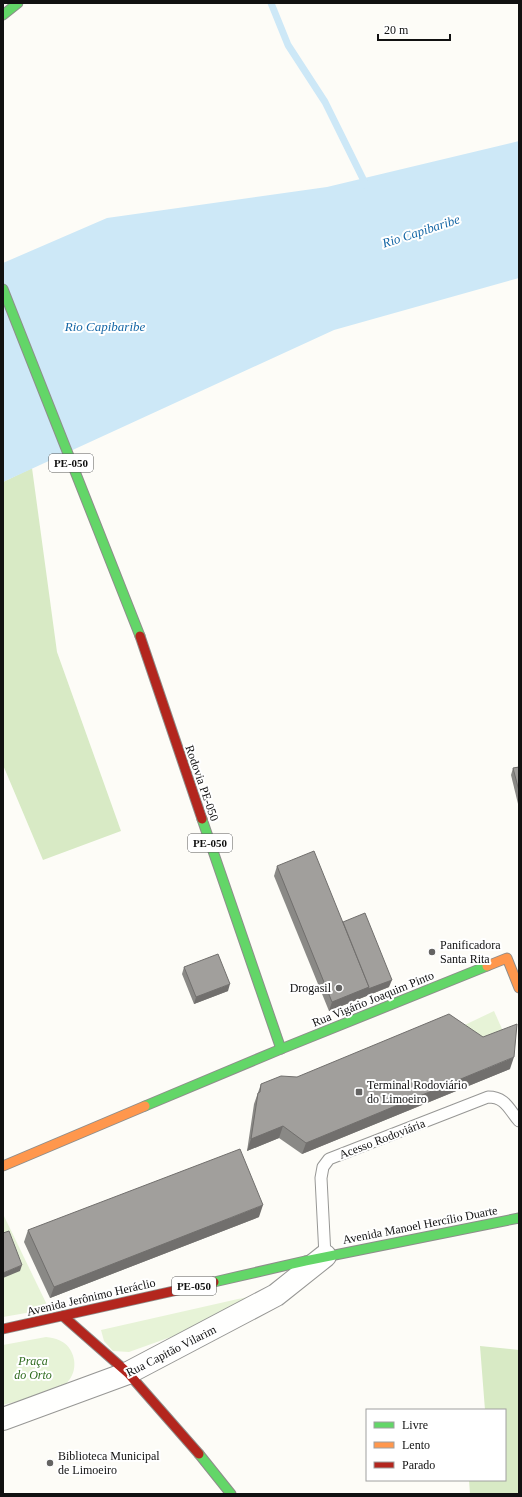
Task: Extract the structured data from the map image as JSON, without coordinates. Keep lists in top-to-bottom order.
{
  "streets": {
    "main road": [
      "PE-050",
      "Rodovia PE-050",
      "Rua Vigário Joaquim Pinto",
      "Avenida Manoel Hercílio Duarte",
      "Avenida Jerônimo Heráclio"
    ],
    "street": ["Rua Capitão Vilarim"],
    "lane": ["Acesso Rodoviária"]
  },
  "crossings": [
    ["Rodovia PE-050", "Rua Vigário Joaquim Pinto"],
    ["Acesso Rodoviária", "Avenida Manoel Hercílio Duarte"],
    ["Acesso Rodoviária", "Avenida Jerônimo Heráclio"],
    ["Acesso Rodoviária", "Rua Capitão Vilarim"],
    ["Avenida Manoel Hercílio Duarte", "Avenida Jerônimo Heráclio"],
    ["Avenida Manoel Hercílio Duarte", "Rua Capitão Vilarim"],
    ["Avenida Jerônimo Heráclio", "Rua Capitão Vilarim"]
  ],
  "water": ["Rio Capibaribe"],
  "parks": ["Praça do Orto"],
  "places": {
    "other": ["Panificadora Santa Rita", "Drogasil", "Biblioteca Municipal de Limoeiro"],
    "transit": ["Terminal Rodoviário do Limoeiro"]
  },
  "legend": ["Livre", "Lento", "Parado"],
  "scale_bar": "20 m"
}
